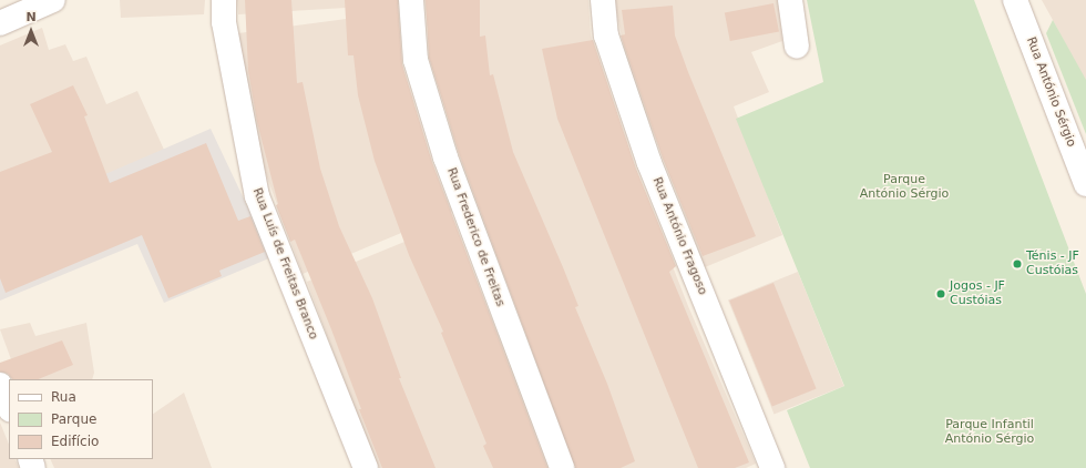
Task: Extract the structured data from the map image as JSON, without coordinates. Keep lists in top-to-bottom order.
{
  "streets": {
    "street": [
      "Rua António Sérgio",
      "Rua António Fragoso",
      "Rua Frederico de Freitas",
      "Rua Luís de Freitas Branco"
    ]
  },
  "parks": ["Parque António Sérgio", "Parque Infantil António Sérgio"],
  "places": ["Ténis - JF Custóias", "Jogos - JF Custóias"],
  "legend": ["Rua", "Parque", "Edifício"],
  "north": "top"
}
